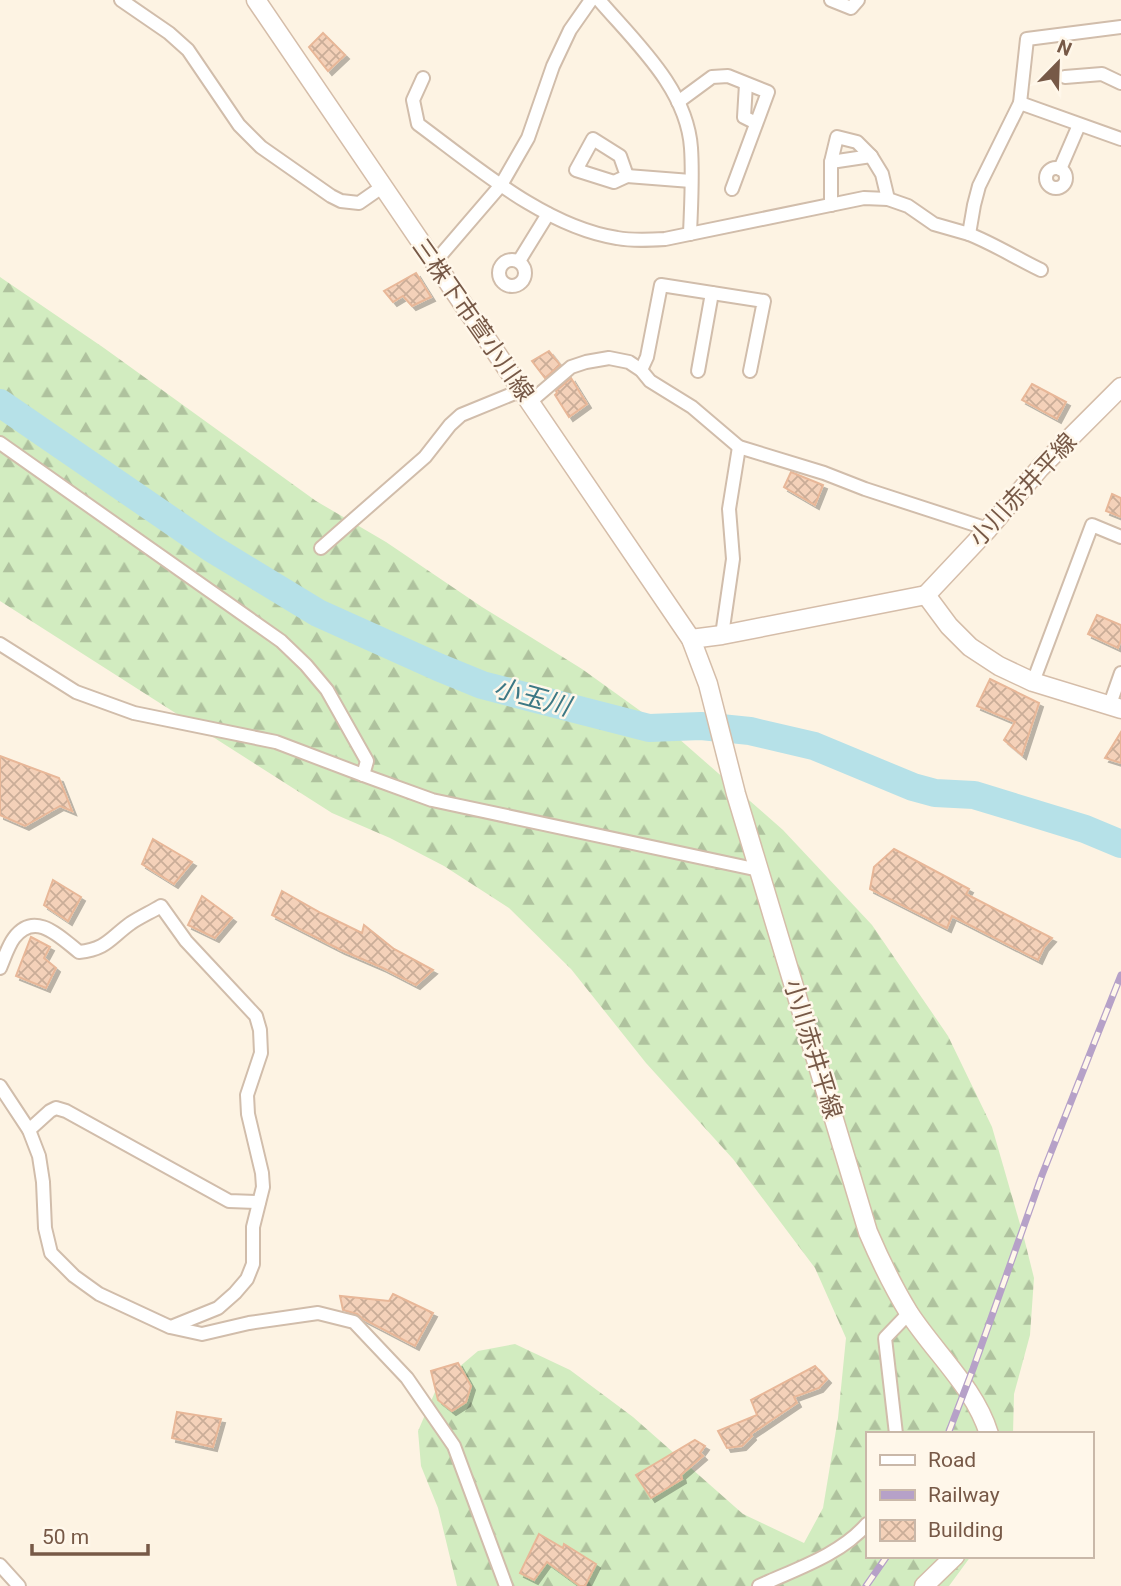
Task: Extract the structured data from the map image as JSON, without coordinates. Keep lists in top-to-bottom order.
{
  "streets": {
    "main road": ["三株下市萱小川線", "小川赤井平線"]
  },
  "crossings": [
    ["三株下市萱小川線", "小川赤井平線"]
  ],
  "water": ["小玉川"],
  "legend": ["Road", "Railway", "Building"],
  "scale_bar": "50 m",
  "north": "top right"
}
